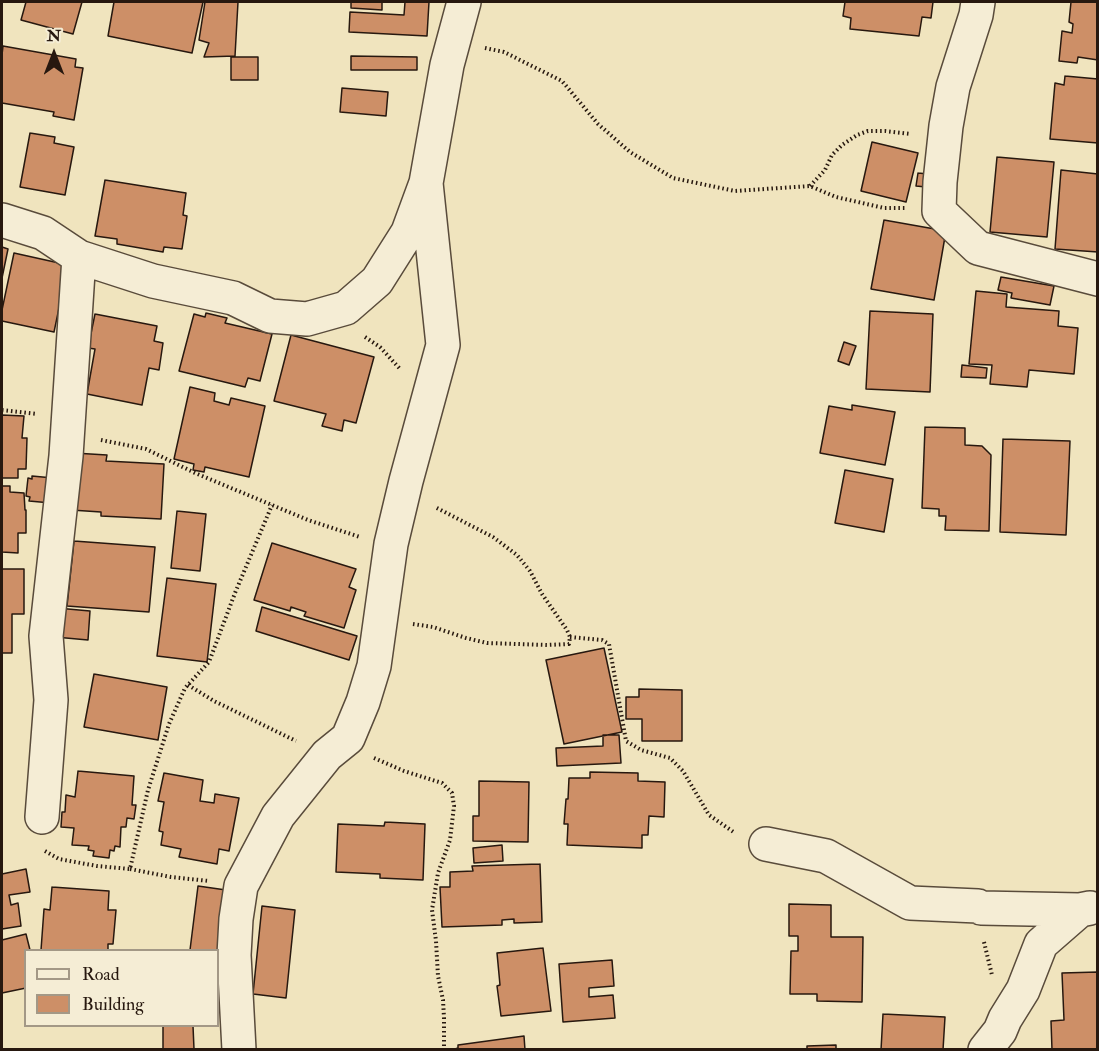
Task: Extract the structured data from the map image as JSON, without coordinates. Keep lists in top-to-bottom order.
{
  "legend": ["Road", "Building"],
  "north": "top"
}
